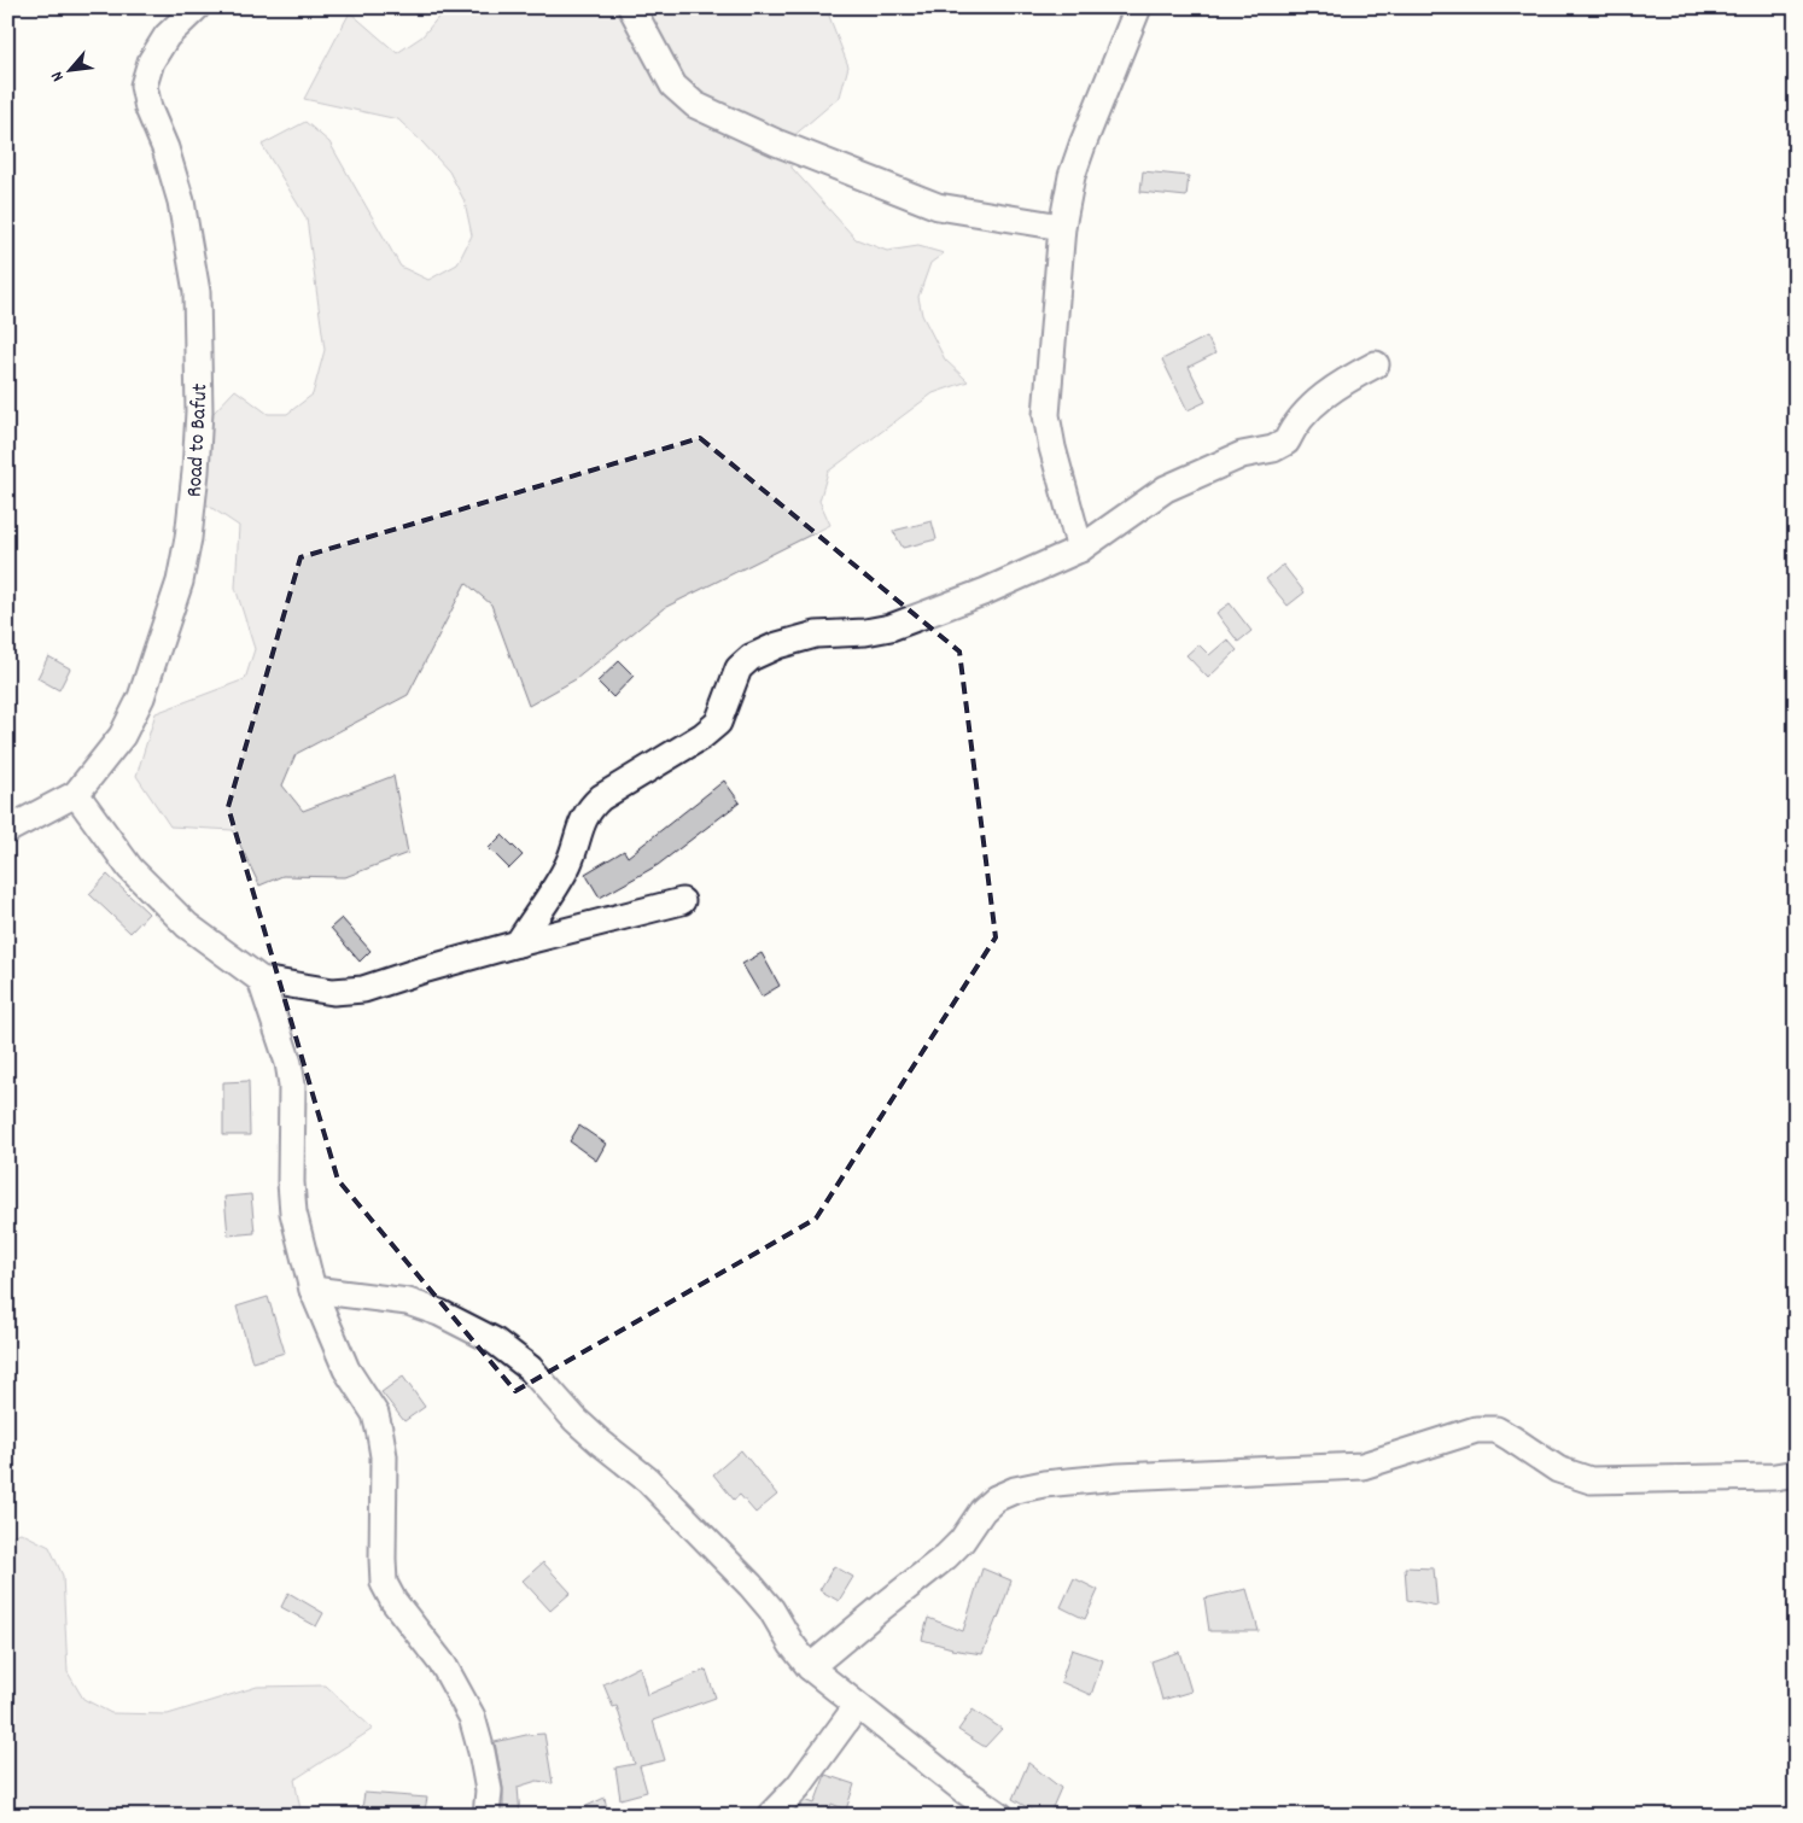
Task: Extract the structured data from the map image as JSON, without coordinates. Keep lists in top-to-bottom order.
{
  "streets": {
    "street": ["Road to Bafut"]
  },
  "north": "bottom left"
}
